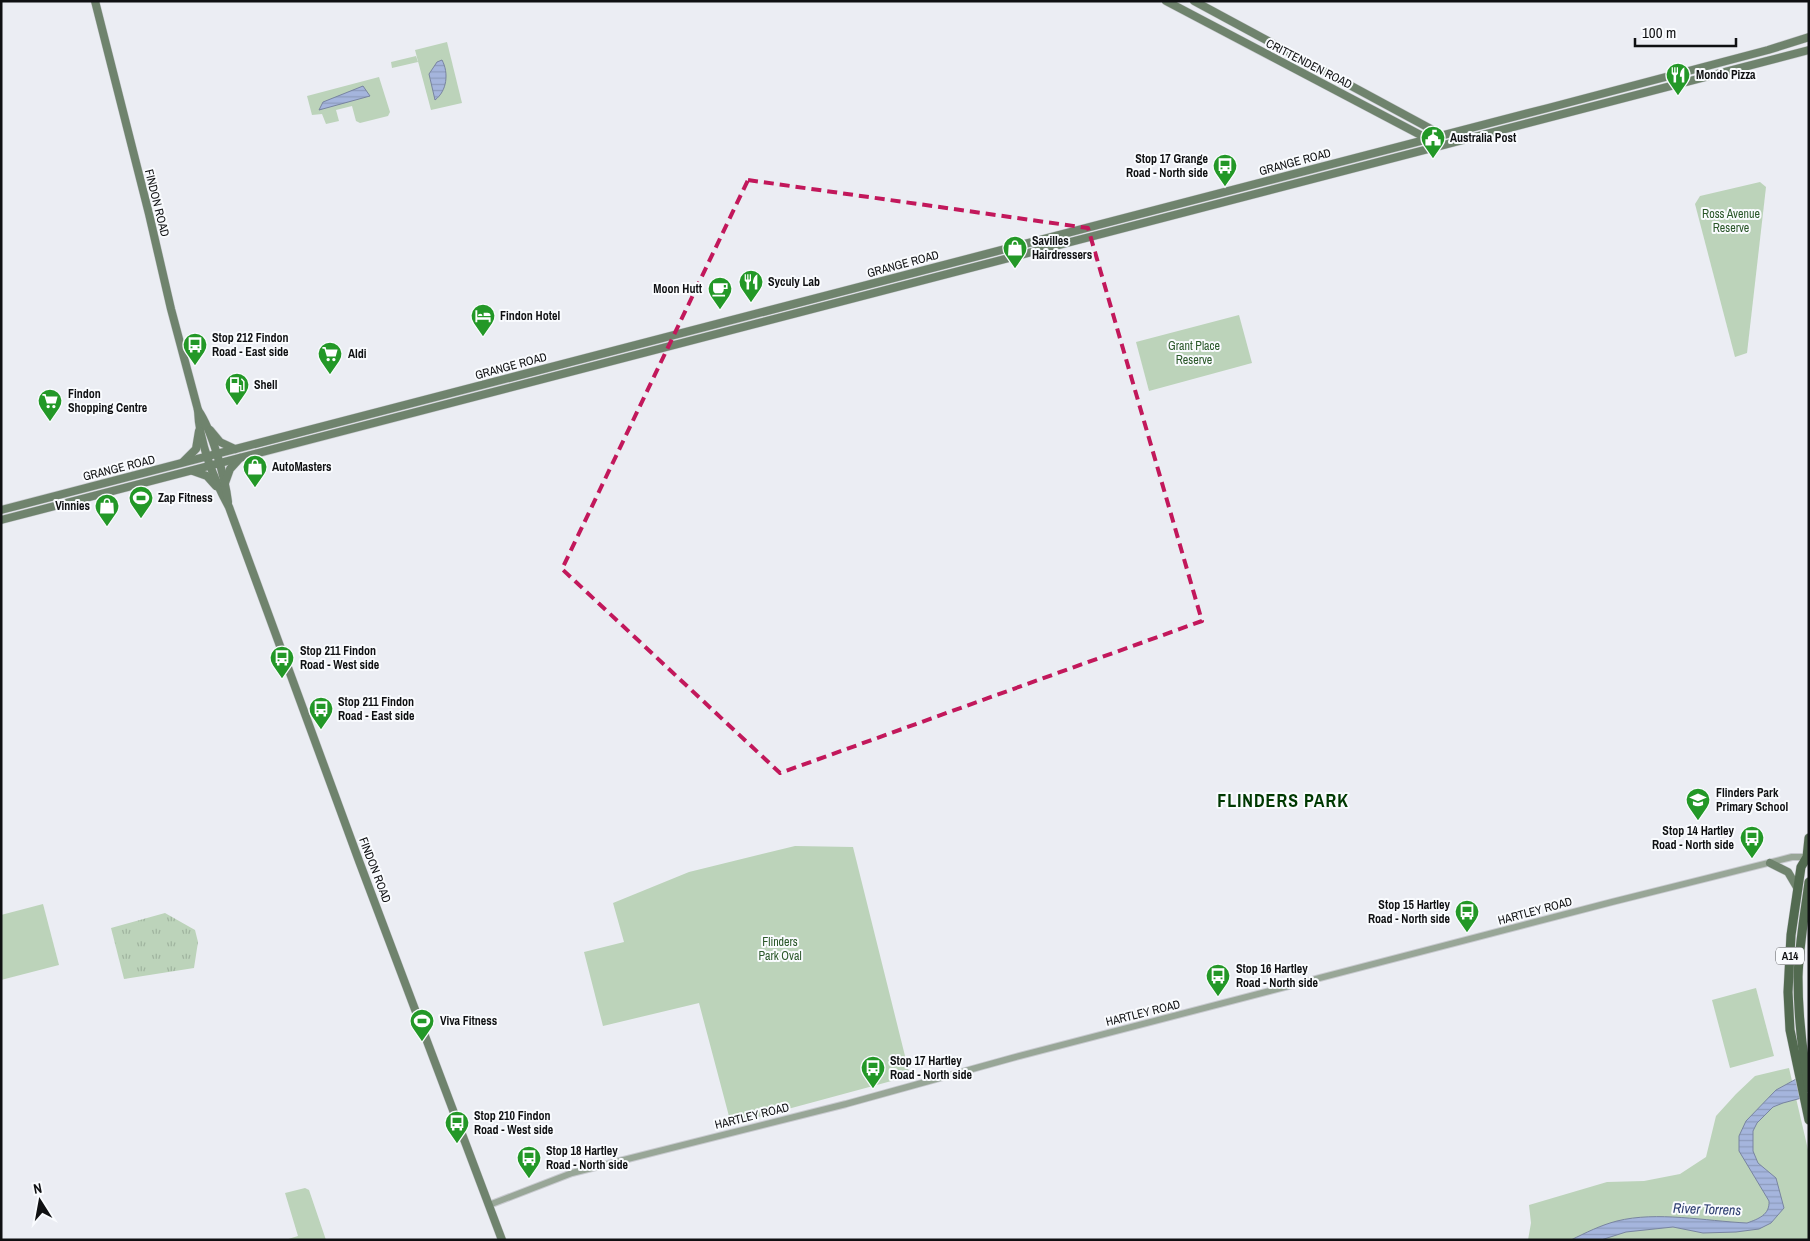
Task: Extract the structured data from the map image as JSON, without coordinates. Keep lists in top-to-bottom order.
{
  "streets": {
    "main road": [
      "CRITTENDEN ROAD",
      "GRANGE ROAD",
      "FINDON ROAD",
      "A14"
    ],
    "street": ["HARTLEY ROAD"]
  },
  "crossings": [
    ["CRITTENDEN ROAD", "GRANGE ROAD"],
    ["GRANGE ROAD", "FINDON ROAD"],
    ["FINDON ROAD", "HARTLEY ROAD"],
    ["HARTLEY ROAD", "A14"]
  ],
  "districts": ["FLINDERS PARK"],
  "water": ["River Torrens"],
  "parks": ["Ross Avenue Reserve", "Grant Place Reserve", "Flinders Park Oval"],
  "places": {
    "restaurant": ["Mondo Pizza", "Syculy Lab"],
    "public building": ["Australia Post"],
    "bus stop": [
      "Stop 17 Grange Road - North side",
      "Stop 212 Findon Road - East side",
      "Stop 211 Findon Road - West side",
      "Stop 211 Findon Road - East side",
      "Stop 14 Hartley Road - North side",
      "Stop 15 Hartley Road - North side",
      "Stop 16 Hartley Road - North side",
      "Stop 17 Hartley Road - North side",
      "Stop 210 Findon Road - West side",
      "Stop 18 Hartley Road - North side"
    ],
    "shop": ["Savilles Hairdressers", "AutoMasters", "Vinnies"],
    "cafe": ["Moon Hutt"],
    "hotel": ["Findon Hotel"],
    "supermarket": ["Aldi", "Findon Shopping Centre"],
    "fuel station": ["Shell"],
    "sports": ["Zap Fitness", "Viva Fitness"],
    "school or university": ["Flinders Park Primary School"]
  },
  "scale_bar": "100 m",
  "north": "top"
}
